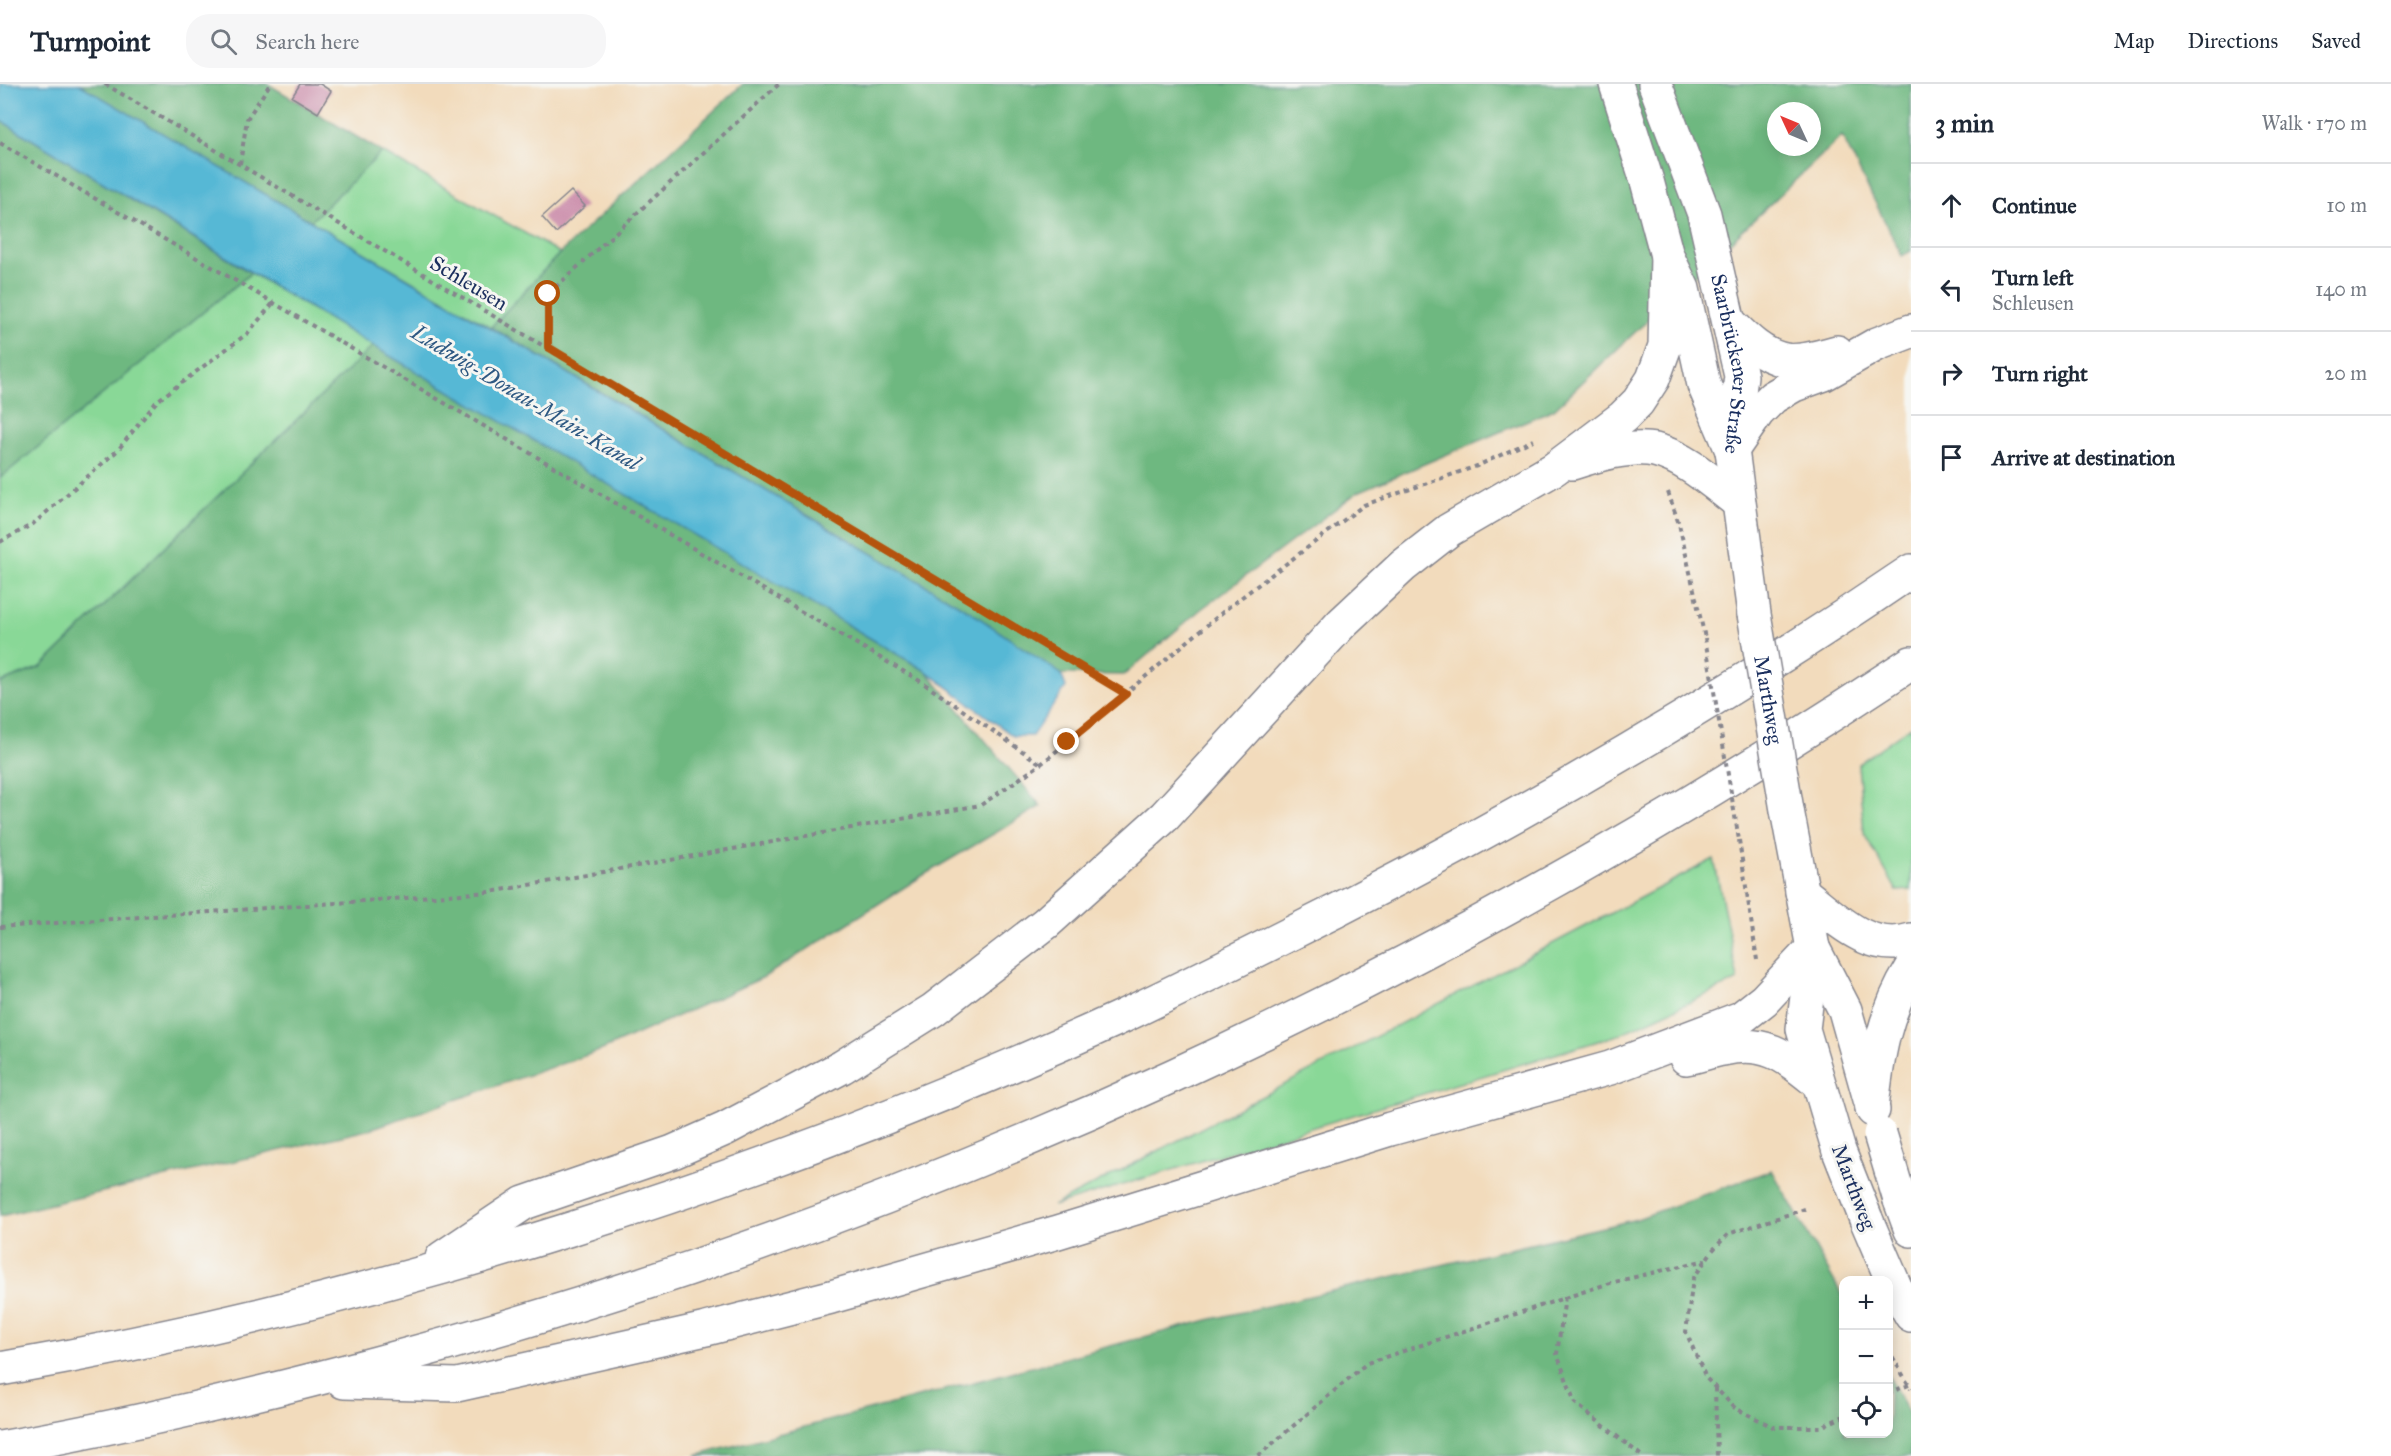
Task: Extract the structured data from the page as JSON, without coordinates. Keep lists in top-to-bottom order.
{
  "streets": {
    "main road": ["Saarbrückener Straße", "Marthweg"],
    "path": ["Schleusen"]
  },
  "crossings": [
    ["Saarbrückener Straße", "Marthweg"]
  ],
  "water": ["Ludwig-Donau-Main-Kanal"],
  "north": "top left",
  "page": {
    "header": "Turnpoint",
    "search": "Search here",
    "nav": ["Map", "Directions", "Saved"],
    "heading": ["3 min", "Walk · 170 m"],
    "list": [
      ["Continue", "10 m"],
      ["Turn left", "Schleusen", "140 m"],
      ["Turn right", "20 m"],
      "Arrive at destination"
    ],
    "map_buttons": ["+", "−"]
  }
}
